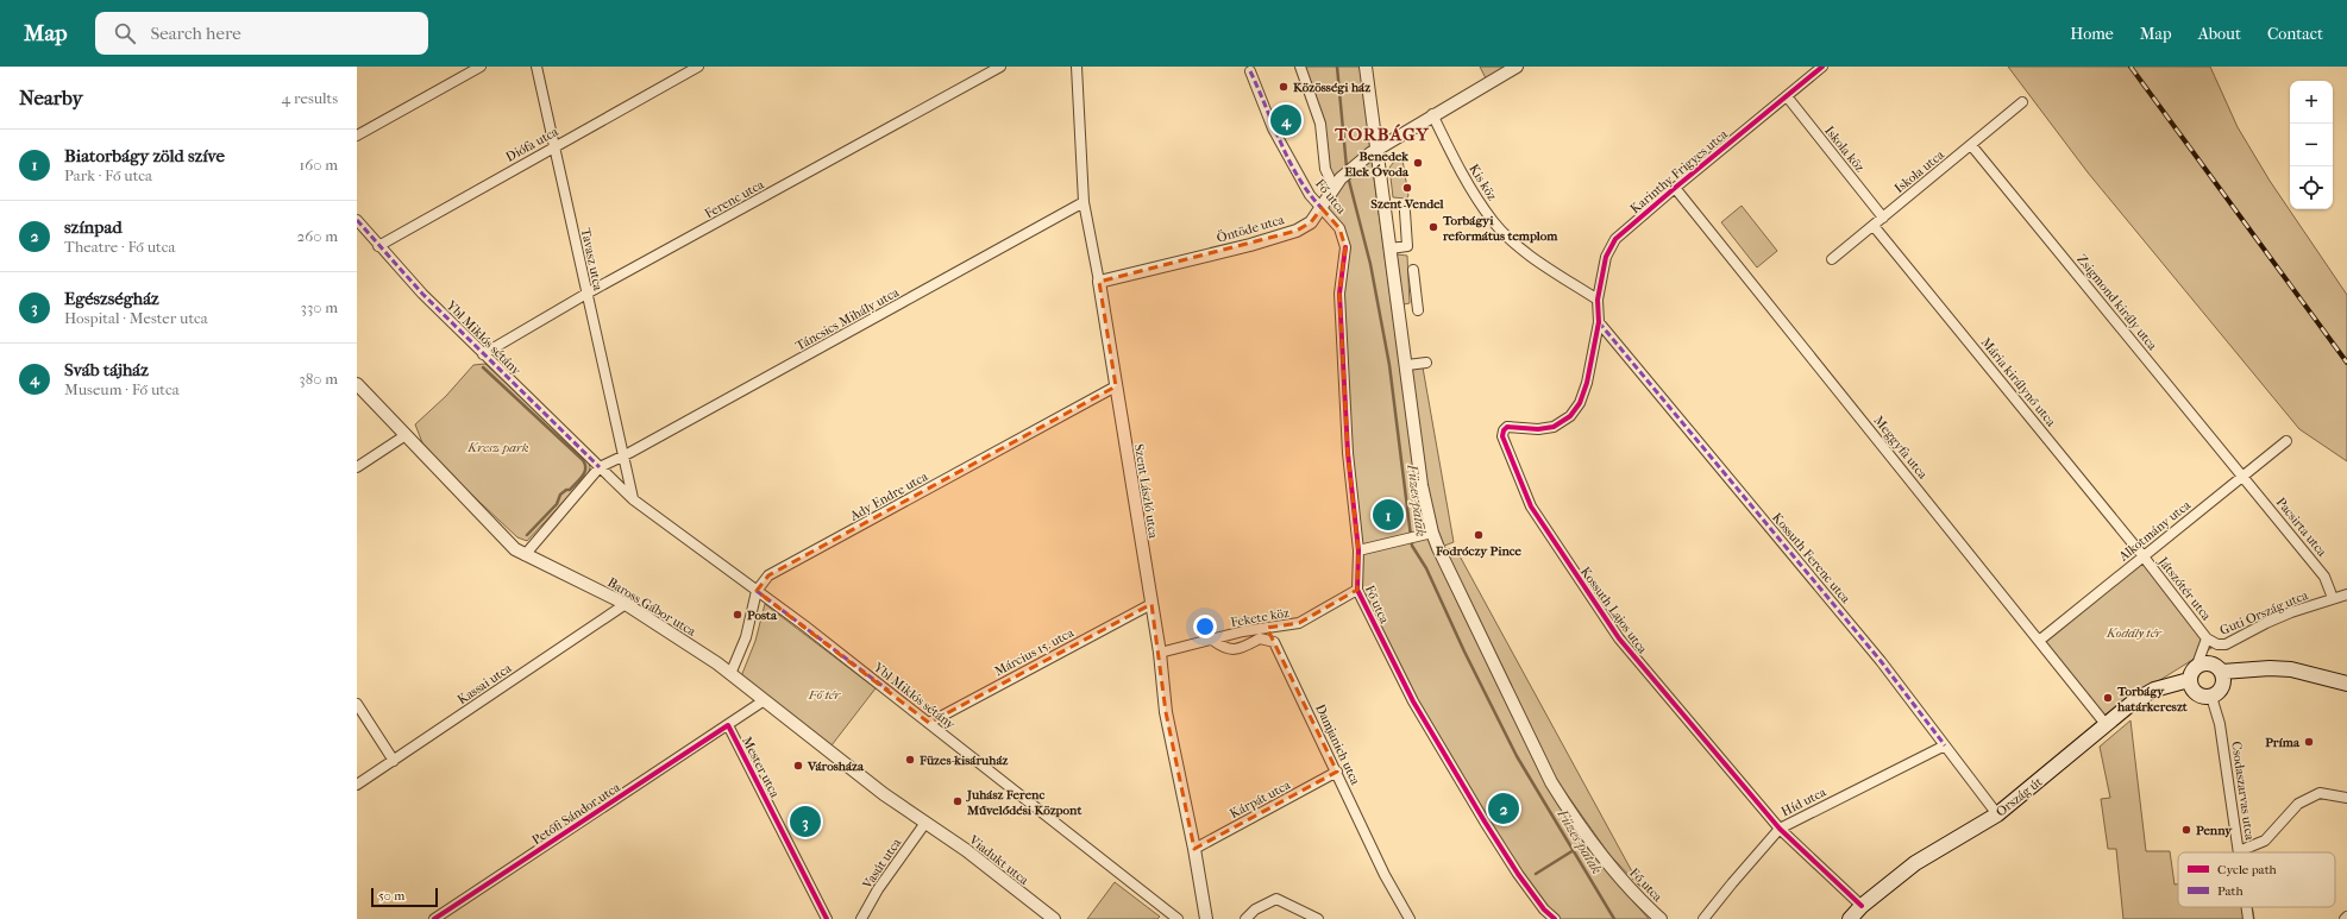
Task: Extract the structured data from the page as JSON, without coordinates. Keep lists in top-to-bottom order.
{
  "streets": {
    "main road": ["Ország út"],
    "street": [
      "Diófa utca",
      "Iskola köz",
      "Karinthy Frigyes utca",
      "Iskola utca",
      "Kis köz",
      "Fő utca",
      "Ferenc utca",
      "Öntöde utca",
      "Tavasz utca",
      "Zsigmond király utca",
      "Táncsics Mihály utca",
      "Ybl Miklós sétány",
      "Mária királynő utca",
      "Meggyfa utca",
      "Szent László utca",
      "Ady Endre utca",
      "Pacsirta utca",
      "Alkotmány utca",
      "Kossuth Ferenc utca",
      "Játszótér utca",
      "Baross Gábor utca",
      "Kossuth Lajos utca",
      "Guti Ország utca",
      "Fekete köz",
      "Március 15. utca",
      "Kassai utca",
      "Damjanich utca",
      "Mester utca",
      "Csodaszarvas utca",
      "Kárpát utca",
      "Híd utca",
      "Petőfi Sándor utca",
      "Viadukt utca",
      "Vasút utca"
    ]
  },
  "crossings": [
    ["Diófa utca", "Tavasz utca"],
    ["Diófa utca", "Ybl Miklós sétány"],
    ["Iskola köz", "Karinthy Frigyes utca"],
    ["Iskola köz", "Iskola utca"],
    ["Karinthy Frigyes utca", "Kis köz"],
    ["Karinthy Frigyes utca", "Meggyfa utca"],
    ["Karinthy Frigyes utca", "Kossuth Ferenc utca"],
    ["Karinthy Frigyes utca", "Kossuth Lajos utca"],
    ["Iskola utca", "Zsigmond király utca"],
    ["Iskola utca", "Mária királynő utca"],
    ["Kis köz", "Öntöde utca"],
    ["Fő utca", "Öntöde utca"],
    ["Fő utca", "Fekete köz"],
    ["Ferenc utca", "Tavasz utca"],
    ["Ferenc utca", "Ybl Miklós sétány"],
    ["Öntöde utca", "Szent László utca"],
    ["Tavasz utca", "Táncsics Mihály utca"],
    ["Tavasz utca", "Ybl Miklós sétány"],
    ["Zsigmond király utca", "Pacsirta utca"],
    ["Zsigmond király utca", "Alkotmány utca"],
    ["Táncsics Mihály utca", "Ybl Miklós sétány"],
    ["Táncsics Mihály utca", "Szent László utca"],
    ["Ybl Miklós sétány", "Ady Endre utca"],
    ["Ybl Miklós sétány", "Március 15. utca"],
    ["Mária királynő utca", "Alkotmány utca"],
    ["Mária királynő utca", "Játszótér utca"],
    ["Meggyfa utca", "Alkotmány utca"],
    ["Meggyfa utca", "Ország út"],
    ["Szent László utca", "Ady Endre utca"],
    ["Szent László utca", "Fekete köz"],
    ["Szent László utca", "Március 15. utca"],
    ["Szent László utca", "Kárpát utca"],
    ["Ady Endre utca", "Baross Gábor utca"],
    ["Pacsirta utca", "Alkotmány utca"],
    ["Pacsirta utca", "Guti Ország utca"],
    ["Alkotmány utca", "Játszótér utca"],
    ["Kossuth Ferenc utca", "Kossuth Lajos utca"],
    ["Kossuth Ferenc utca", "Ország út"],
    ["Kossuth Ferenc utca", "Híd utca"],
    ["Játszótér utca", "Guti Ország utca"],
    ["Játszótér utca", "Csodaszarvas utca"],
    ["Játszótér utca", "Ország út"],
    ["Baross Gábor utca", "Kassai utca"],
    ["Baross Gábor utca", "Petőfi Sándor utca"],
    ["Baross Gábor utca", "Viadukt utca"],
    ["Baross Gábor utca", "Vasút utca"],
    ["Kossuth Lajos utca", "Ország út"],
    ["Kossuth Lajos utca", "Híd utca"],
    ["Fekete köz", "Damjanich utca"],
    ["Damjanich utca", "Kárpát utca"],
    ["Mester utca", "Petőfi Sándor utca"],
    ["Csodaszarvas utca", "Ország út"],
    ["Viadukt utca", "Vasút utca"]
  ],
  "districts": ["TORBÁGY"],
  "water": ["Füzes-patak"],
  "parks": ["Kresz park", "Kodály tér", "Fő tér"],
  "places": [
    "Közösségi ház",
    "Benedek Elek Óvoda",
    "Szent Vendel",
    "Torbágyi református templom",
    "Fodróczy Pince",
    "Posta",
    "Torbágy határkereszt",
    "Príma",
    "Füzes-kisáruház",
    "Városháza",
    "Juhász Ferenc Művelődési Központ",
    "Penny"
  ],
  "legend": ["Cycle path", "Path"],
  "scale_bar": "50 m",
  "page": {
    "header": "Map",
    "search": "Search here",
    "nav": [
      "Home",
      "Map",
      "About",
      "Contact"
    ],
    "heading": ["Nearby", "4 results"],
    "map_buttons": ["+", "−"],
    "pins": [
      "4",
      "1",
      "2",
      "3"
    ],
    "list": [
      {
        "mark": "1",
        "name": "Biatorbágy zöld szíve",
        "note": "Park · Fő utca",
        "value": "160 m"
      },
      {
        "mark": "2",
        "name": "színpad",
        "note": "Theatre · Fő utca",
        "value": "260 m"
      },
      {
        "mark": "3",
        "name": "Egészségház",
        "note": "Hospital · Mester utca",
        "value": "330 m"
      },
      {
        "mark": "4",
        "name": "Sváb tájház",
        "note": "Museum · Fő utca",
        "value": "380 m"
      }
    ],
    "scale": "50 m"
  }
}
